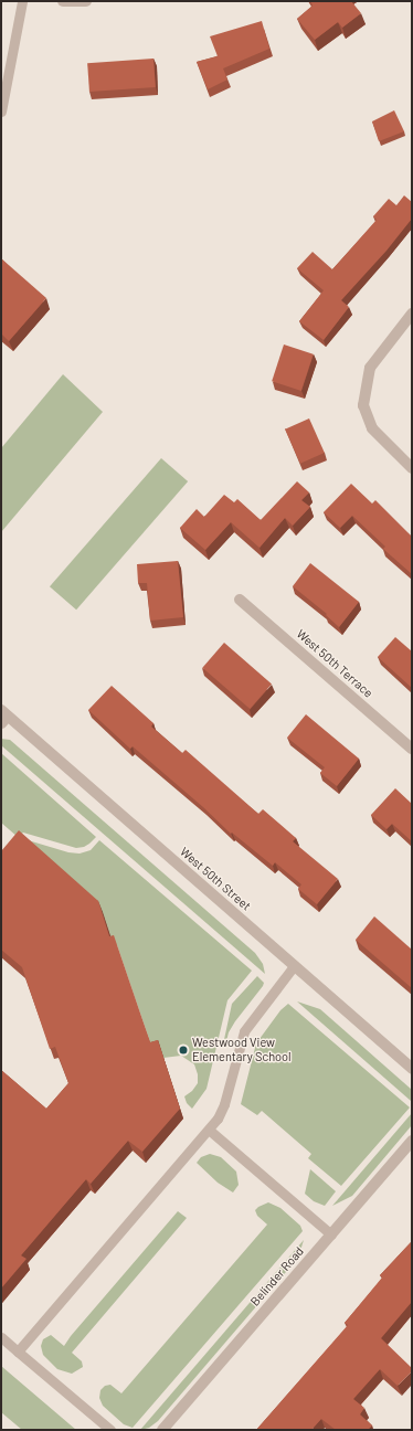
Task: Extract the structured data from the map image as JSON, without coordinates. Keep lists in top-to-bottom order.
{
  "streets": {
    "street": ["West 50th Terrace", "West 50th Street", "Belinder Road"]
  },
  "places": ["Westwood View Elementary School"]
}
